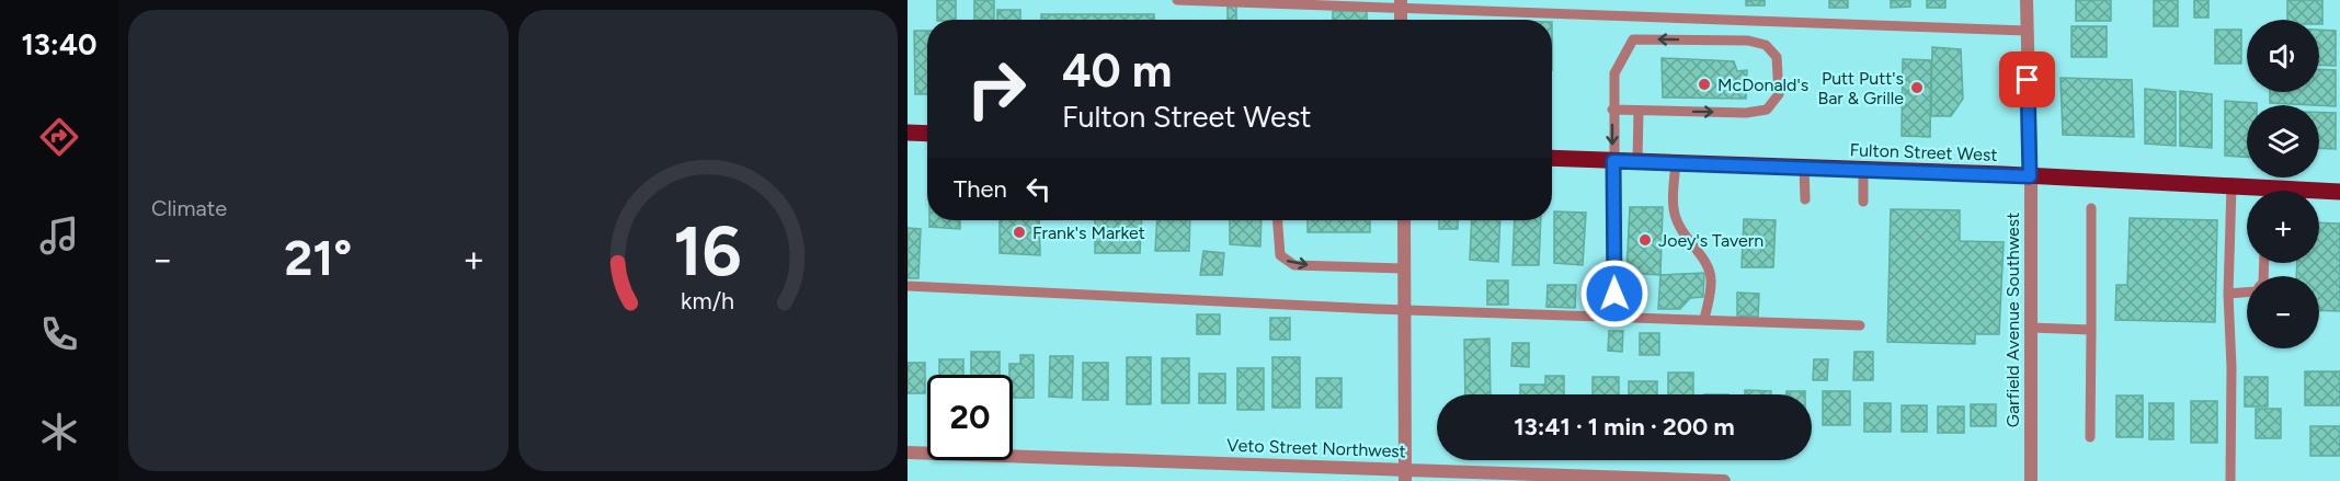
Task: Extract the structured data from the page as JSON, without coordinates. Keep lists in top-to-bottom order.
{
  "streets": {
    "main road": ["Fulton Street West"],
    "street": ["Garfield Avenue Southwest", "Veto Street Northwest"]
  },
  "crossings": [
    ["Fulton Street West", "Garfield Avenue Southwest"]
  ],
  "places": [
    "McDonald's",
    "Putt Putt's Bar & Grille",
    "Frank's Market",
    "Joey's Tavern"
  ],
  "page": {
    "tabs": "13:40",
    "tile": "Climate",
    "map_buttons": ["+", "−"],
    "turn": ["40 m", "Fulton Street West"],
    "then": "Then",
    "heat": ["−", "21°", "+"],
    "limit": "20",
    "trip": "13:41 · 1 min · 200 m",
    "gauge": ["16", "km/h"]
  }
}
